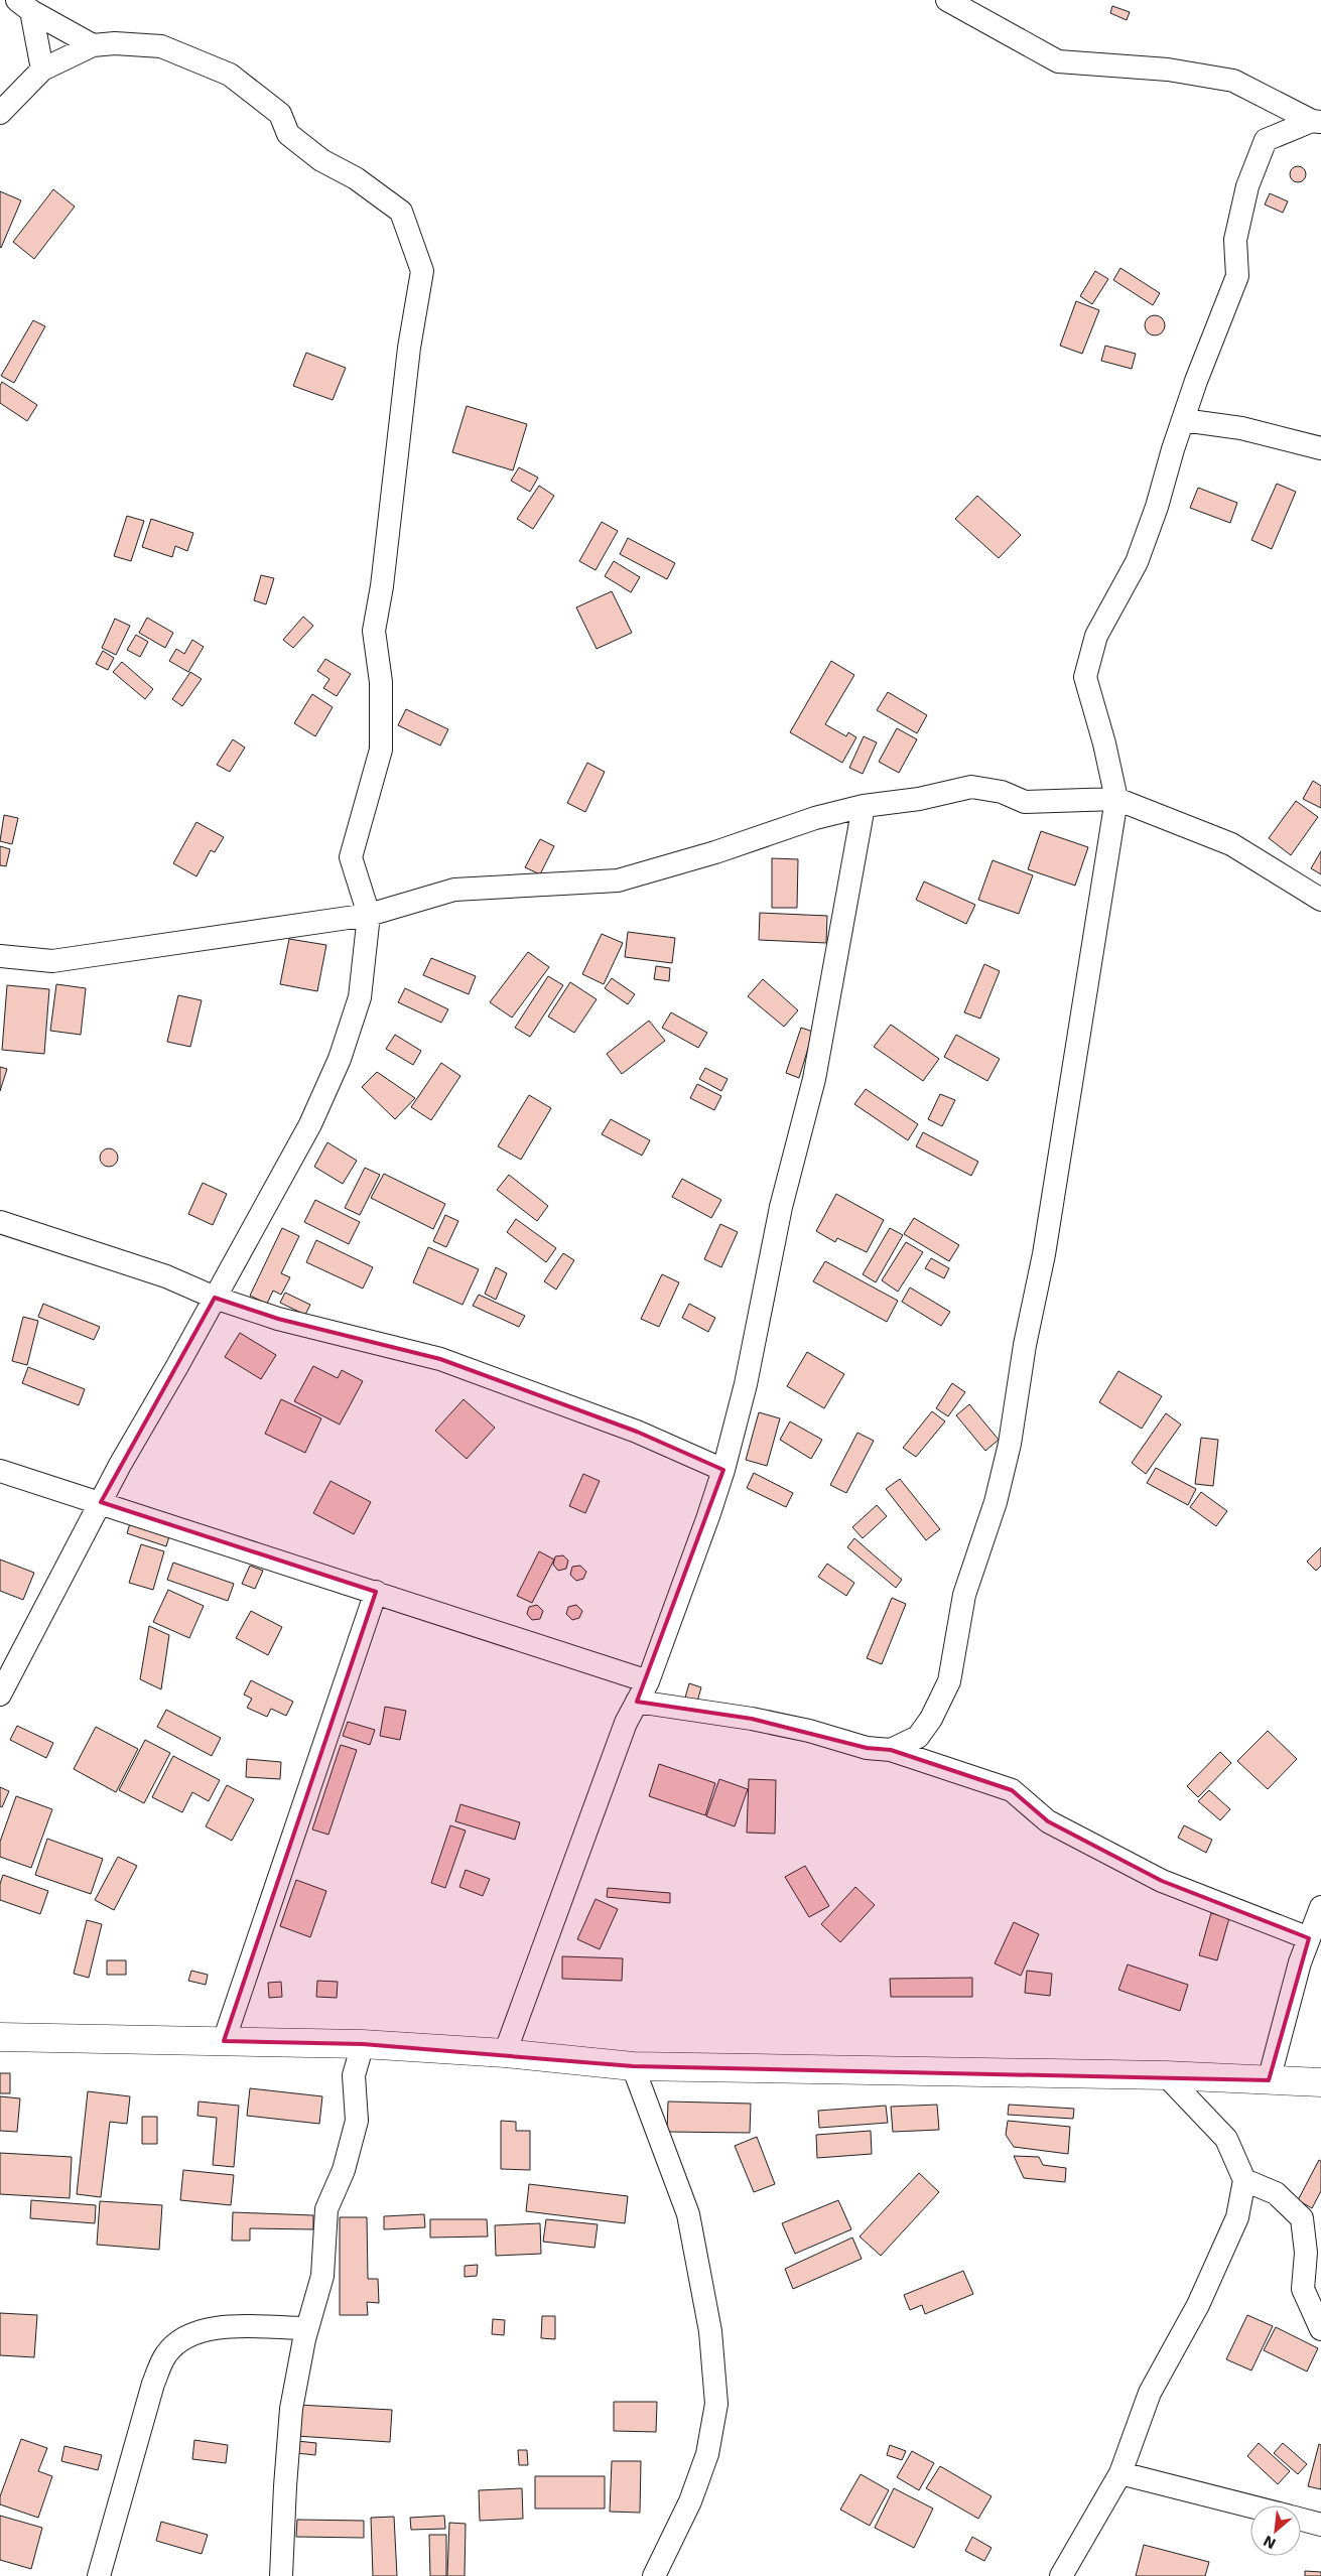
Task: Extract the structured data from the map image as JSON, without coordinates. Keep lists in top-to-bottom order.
{
  "north": "bottom left"
}
